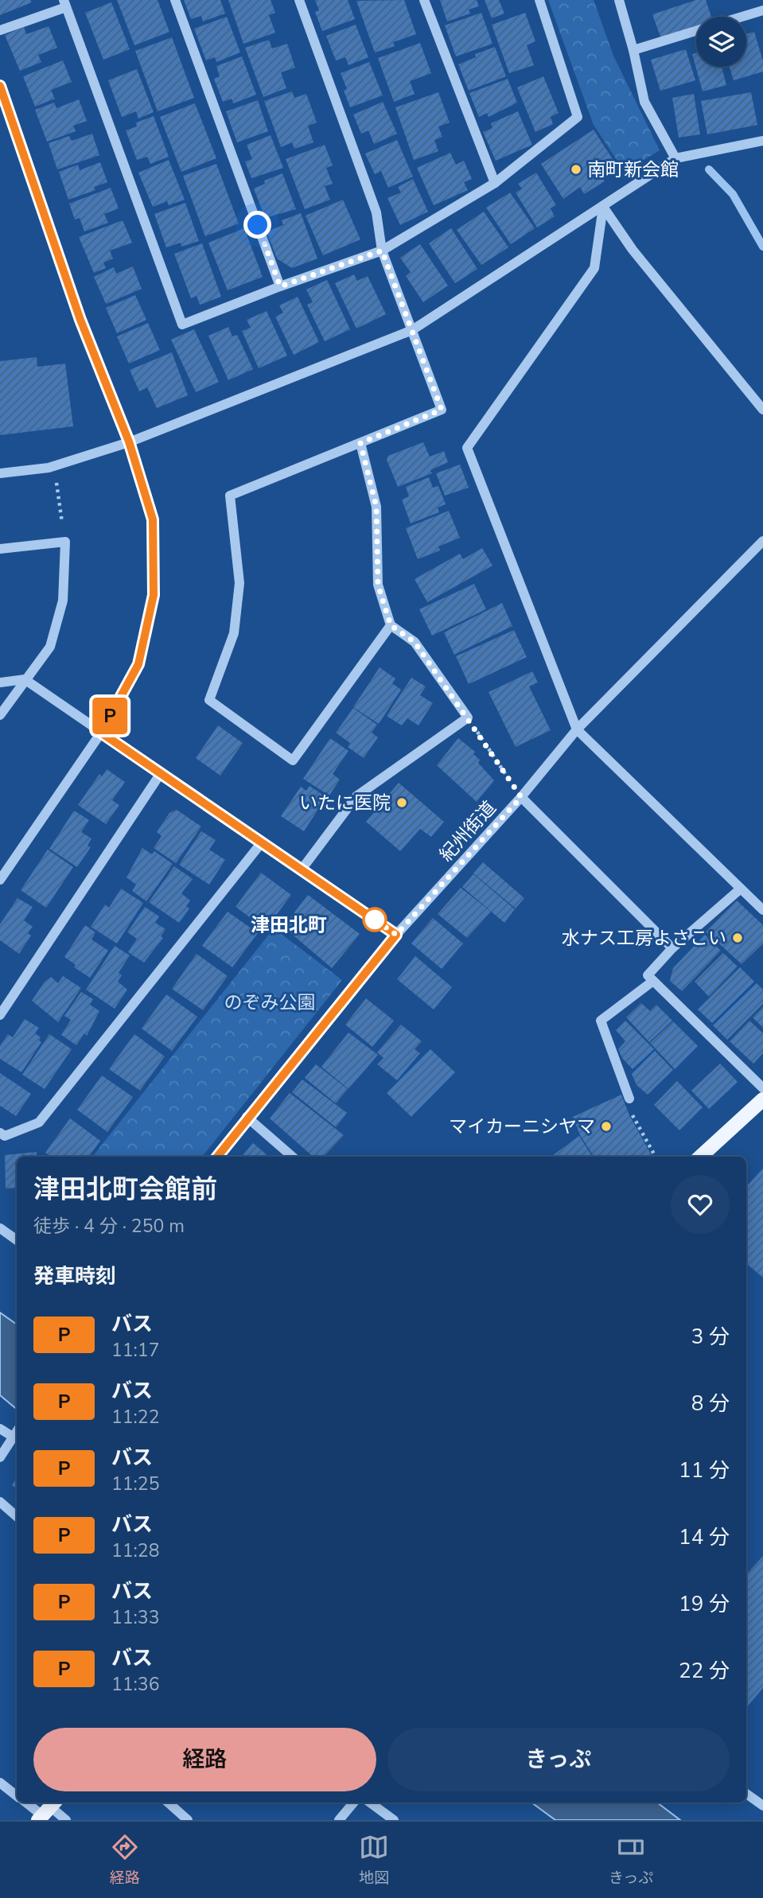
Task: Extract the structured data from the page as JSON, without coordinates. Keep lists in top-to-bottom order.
{
  "streets": {
    "street": ["紀州街道"]
  },
  "districts": ["津田北町"],
  "parks": ["のぞみ公園"],
  "places": [
    "南町新会館",
    "いたに医院",
    "水ナス工房よさこい",
    "マイカーニシヤマ"
  ],
  "lines": ["bus line P"],
  "page": {
    "on_map": "P",
    "heading": [
      ["津田北町会館前", "徒歩 · 4 分 · 250 m"],
      "発車時刻"
    ],
    "list": [
      {
        "mark": "P",
        "name": "バス",
        "note": "11:17",
        "value": "3 分"
      },
      {
        "mark": "P",
        "name": "バス",
        "note": "11:22",
        "value": "8 分"
      },
      {
        "mark": "P",
        "name": "バス",
        "note": "11:25",
        "value": "11 分"
      },
      {
        "mark": "P",
        "name": "バス",
        "note": "11:28",
        "value": "14 分"
      },
      {
        "mark": "P",
        "name": "バス",
        "note": "11:33",
        "value": "19 分"
      },
      {
        "mark": "P",
        "name": "バス",
        "note": "11:36",
        "value": "22 分"
      }
    ],
    "buttons": ["経路", "きっぷ"],
    "tabs": ["経路", "地図", "きっぷ"]
  }
}
